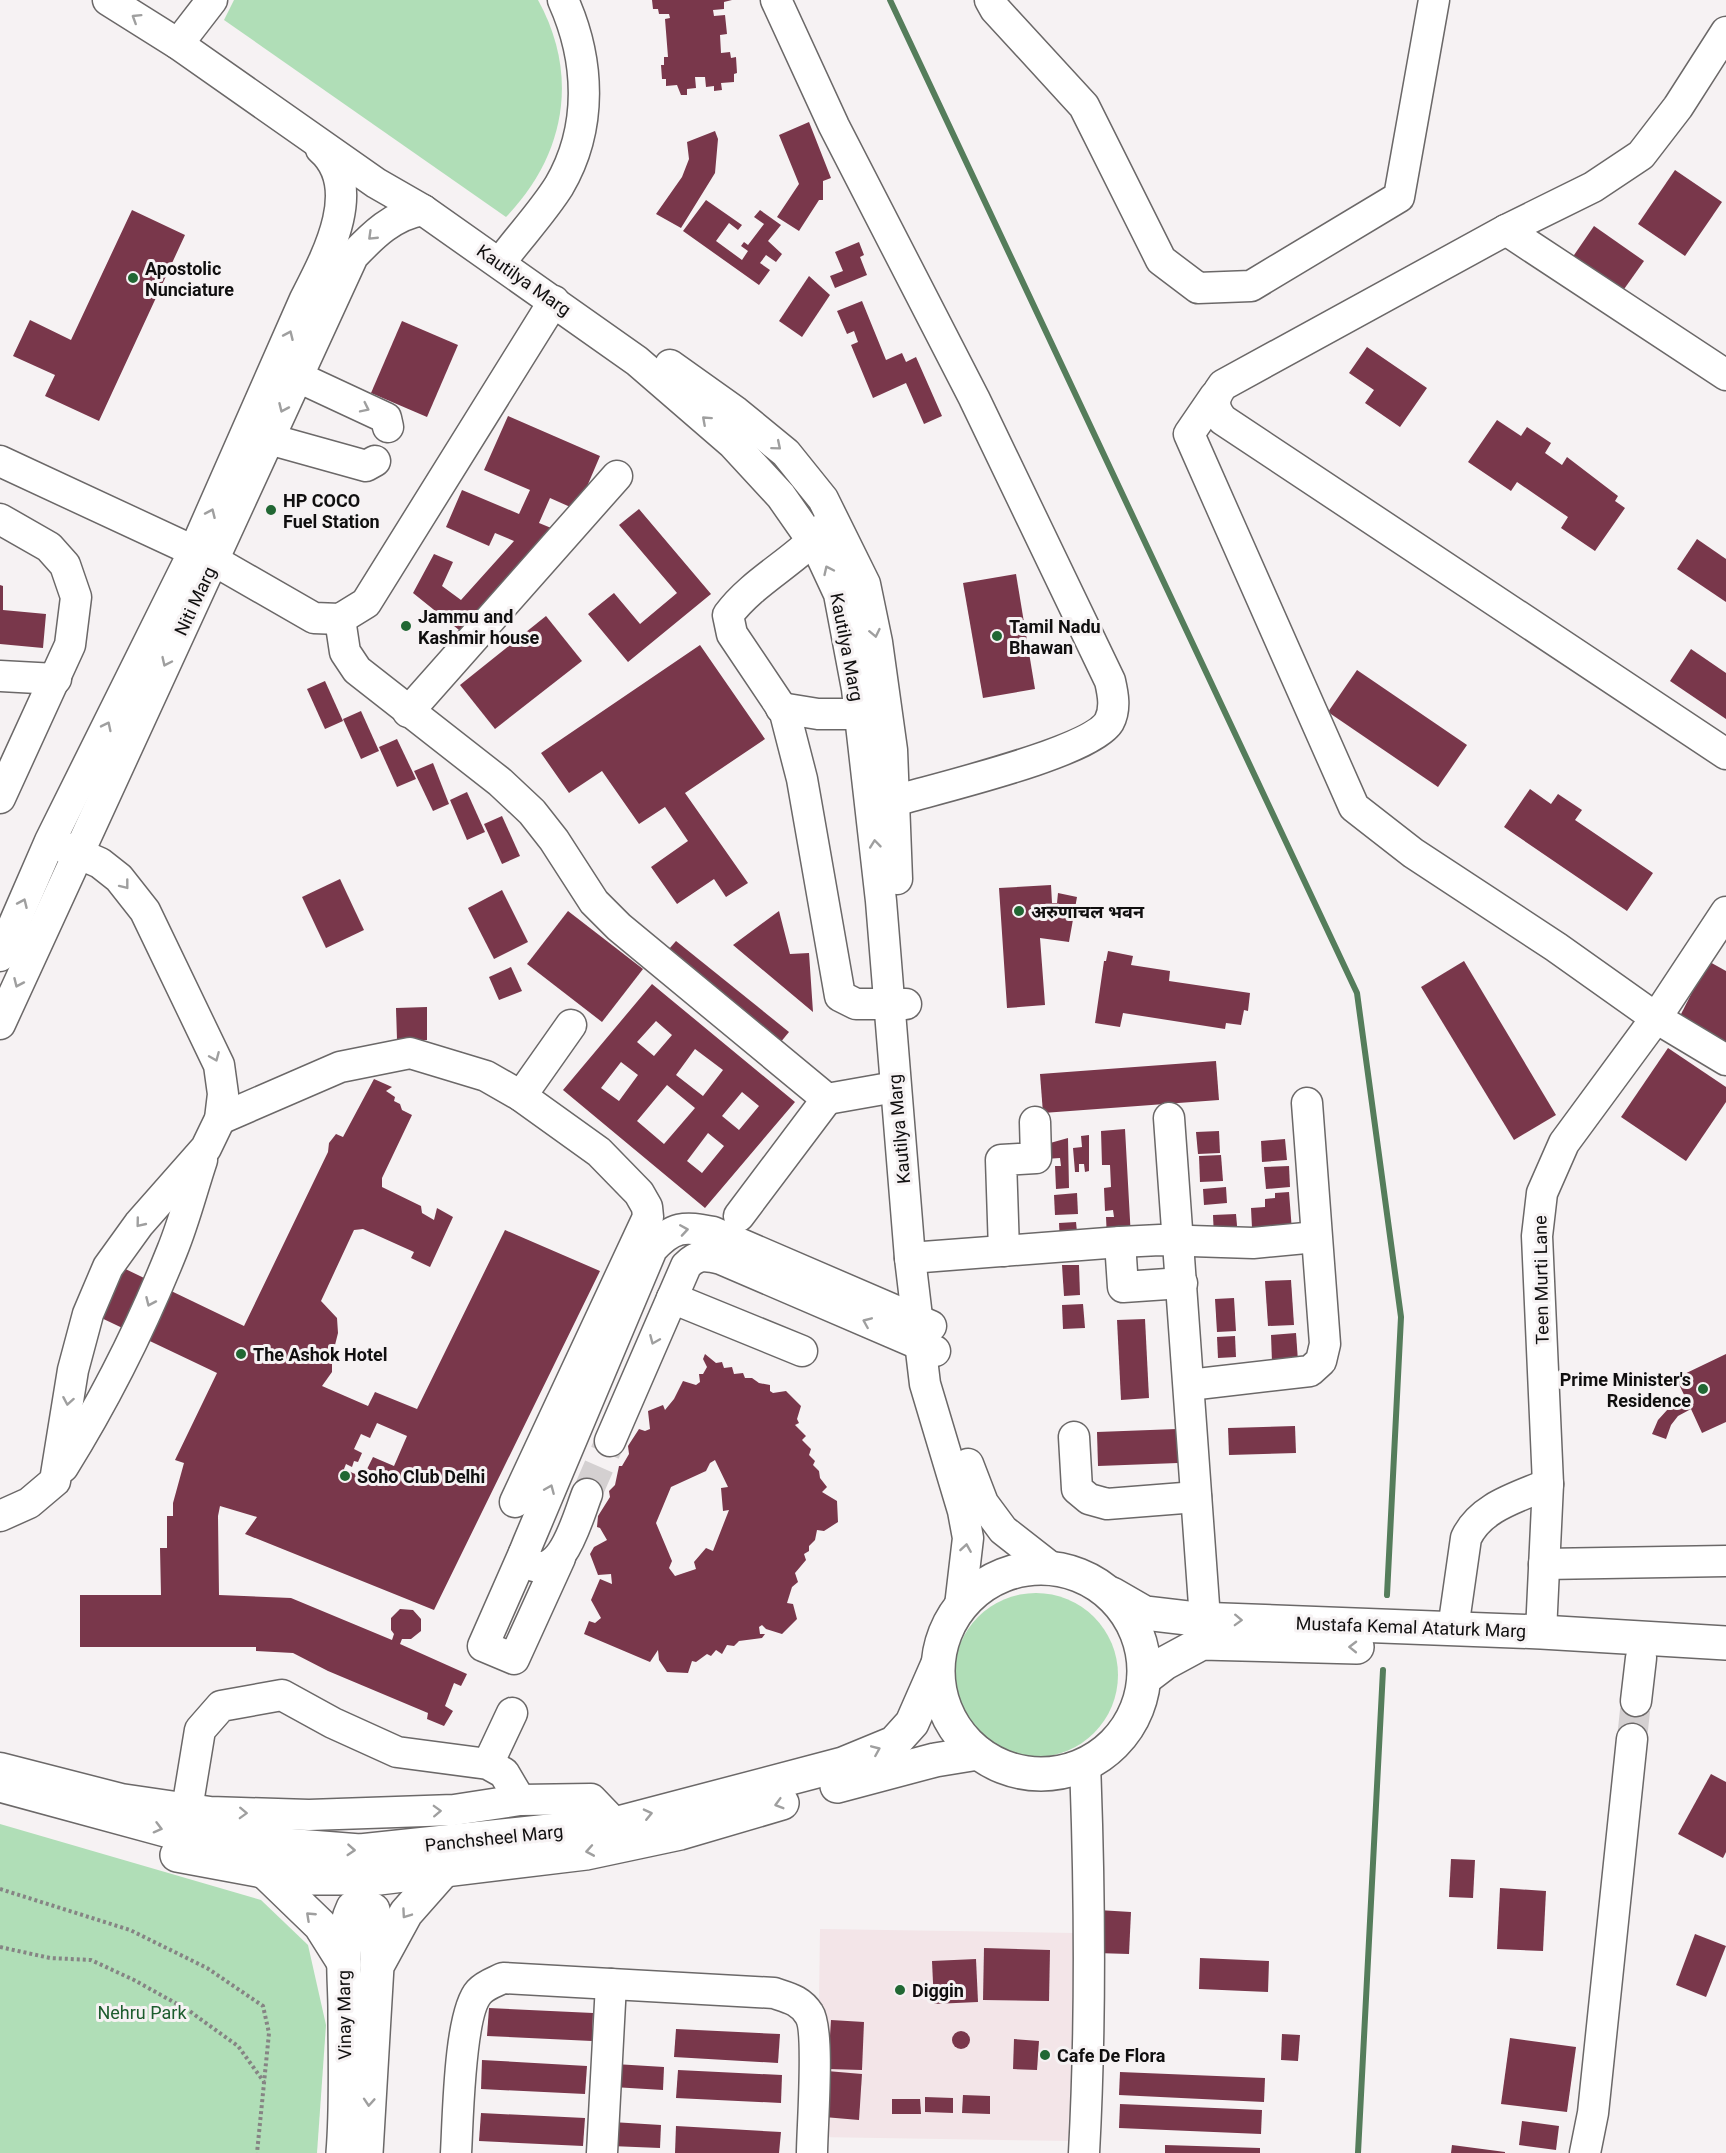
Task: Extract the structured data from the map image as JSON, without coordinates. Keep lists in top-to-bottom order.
{
  "streets": {
    "main road": ["Mustafa Kemal Ataturk Marg", "Panchsheel Marg", "Vinay Marg"],
    "street": ["Kautilya Marg", "Niti Marg", "Teen Murti Lane"]
  },
  "crossings": [
    ["Kautilya Marg", "Niti Marg"],
    ["Kautilya Marg", "Mustafa Kemal Ataturk Marg"],
    ["Kautilya Marg", "Panchsheel Marg"],
    ["Teen Murti Lane", "Mustafa Kemal Ataturk Marg"],
    ["Mustafa Kemal Ataturk Marg", "Panchsheel Marg"],
    ["Panchsheel Marg", "Vinay Marg"]
  ],
  "parks": ["Nehru Park"],
  "places": [
    "Apostolic Nunciature",
    "HP COCO Fuel Station",
    "Jammu and Kashmir house",
    "Tamil Nadu Bhawan",
    "अरुणाचल भवन",
    "The Ashok Hotel",
    "Prime Minister's Residence",
    "Soho Club Delhi",
    "Diggin",
    "Cafe De Flora"
  ]
}
